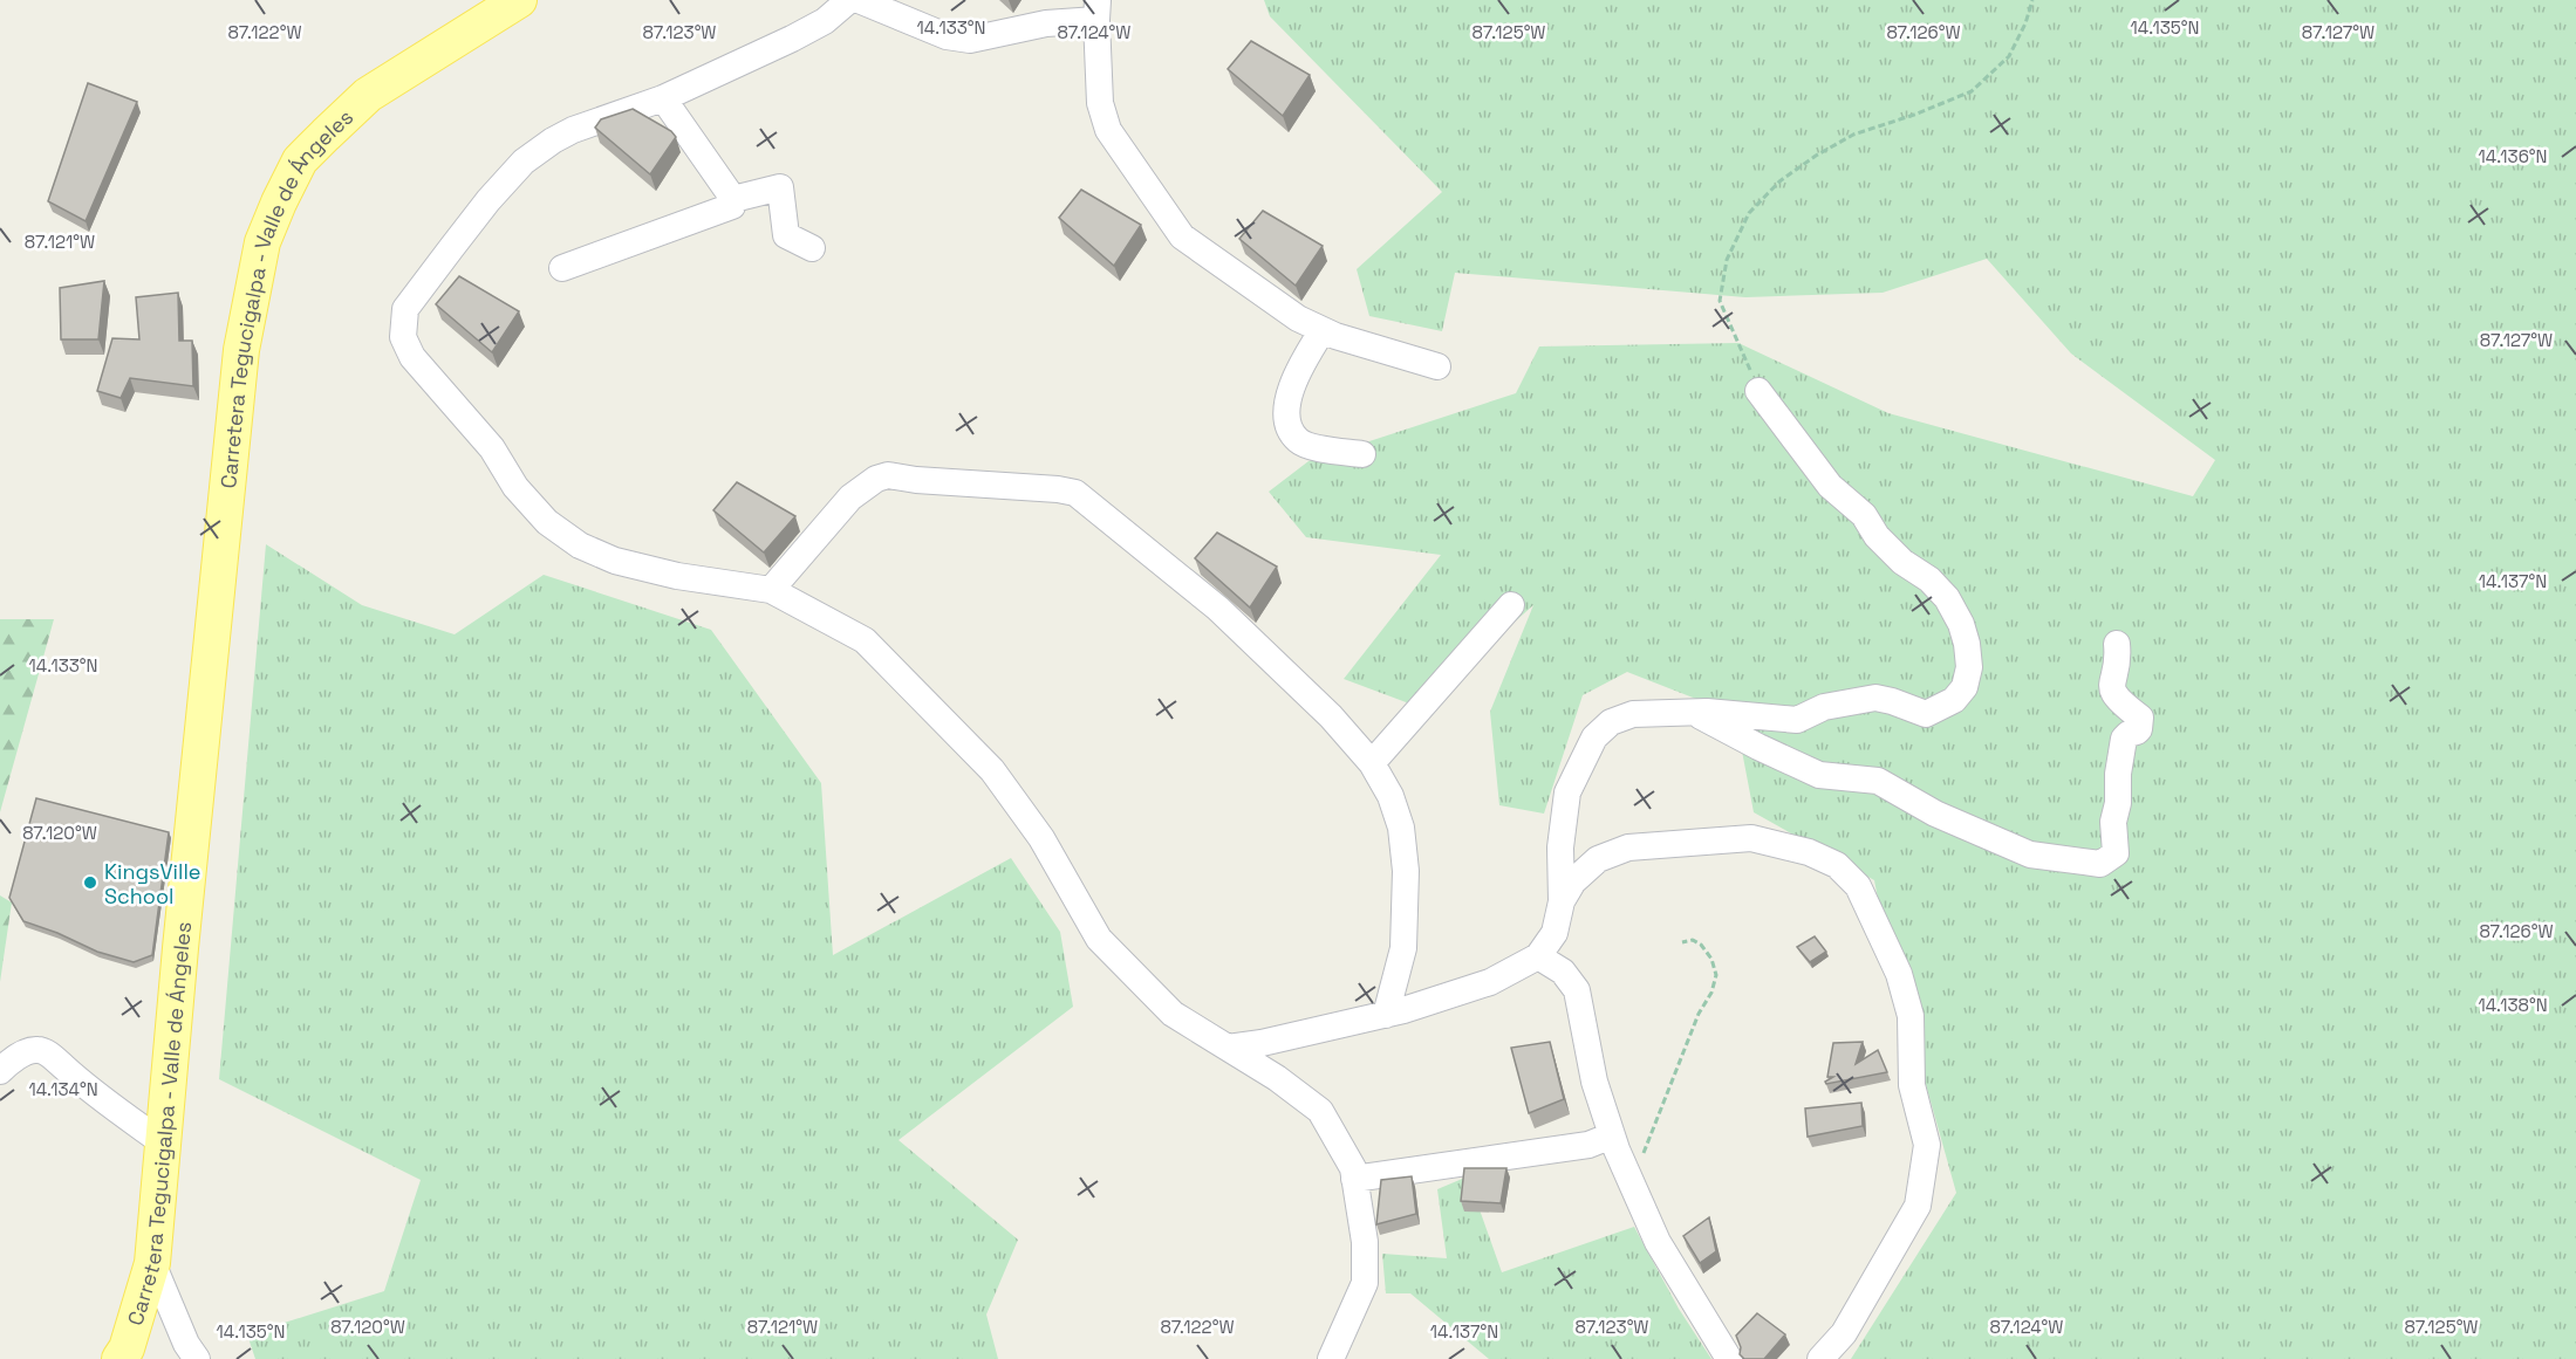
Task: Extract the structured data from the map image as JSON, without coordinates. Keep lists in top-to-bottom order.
{
  "streets": {
    "main road": ["Carretera Tegucigalpa - Valle de Ángeles"]
  },
  "places": ["KingsVille School"],
  "coordinates": [
    "14.133°N",
    "14.135°N",
    "87.122°W",
    "87.123°W",
    "87.124°W",
    "87.125°W",
    "87.126°W",
    "87.127°W",
    "14.136°N",
    "87.121°W",
    "14.137°N",
    "87.120°W",
    "14.138°N",
    "14.134°N"
  ]
}
